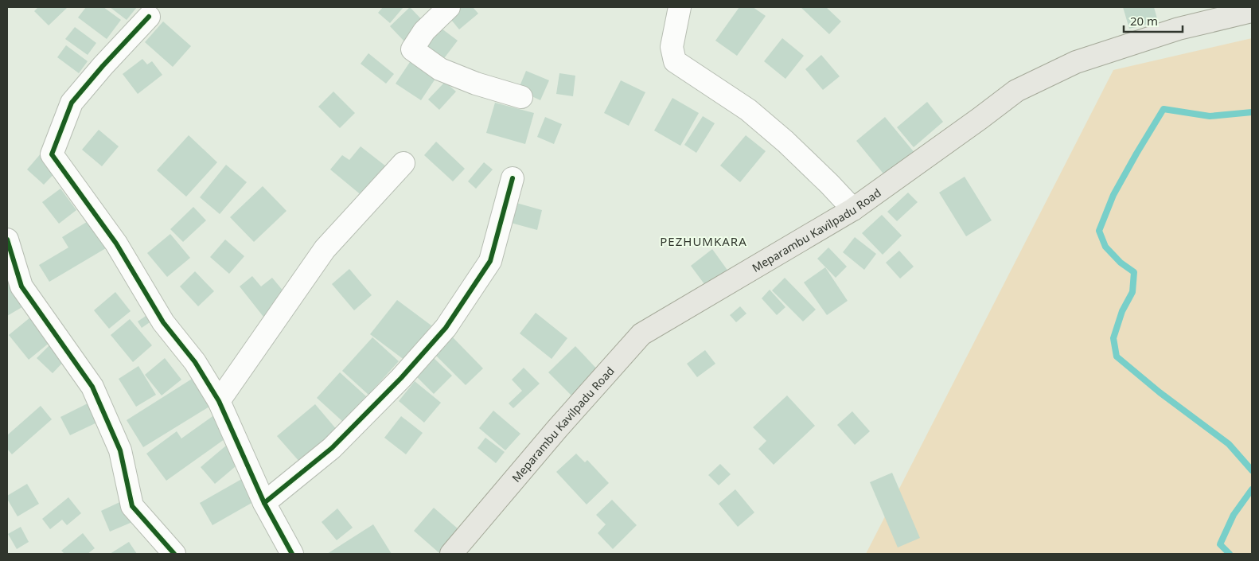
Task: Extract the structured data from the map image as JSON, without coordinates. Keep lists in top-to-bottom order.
{
  "streets": {
    "main road": ["Meparambu Kavilpadu Road"]
  },
  "districts": ["PEZHUMKARA"],
  "scale_bar": "20 m"
}
